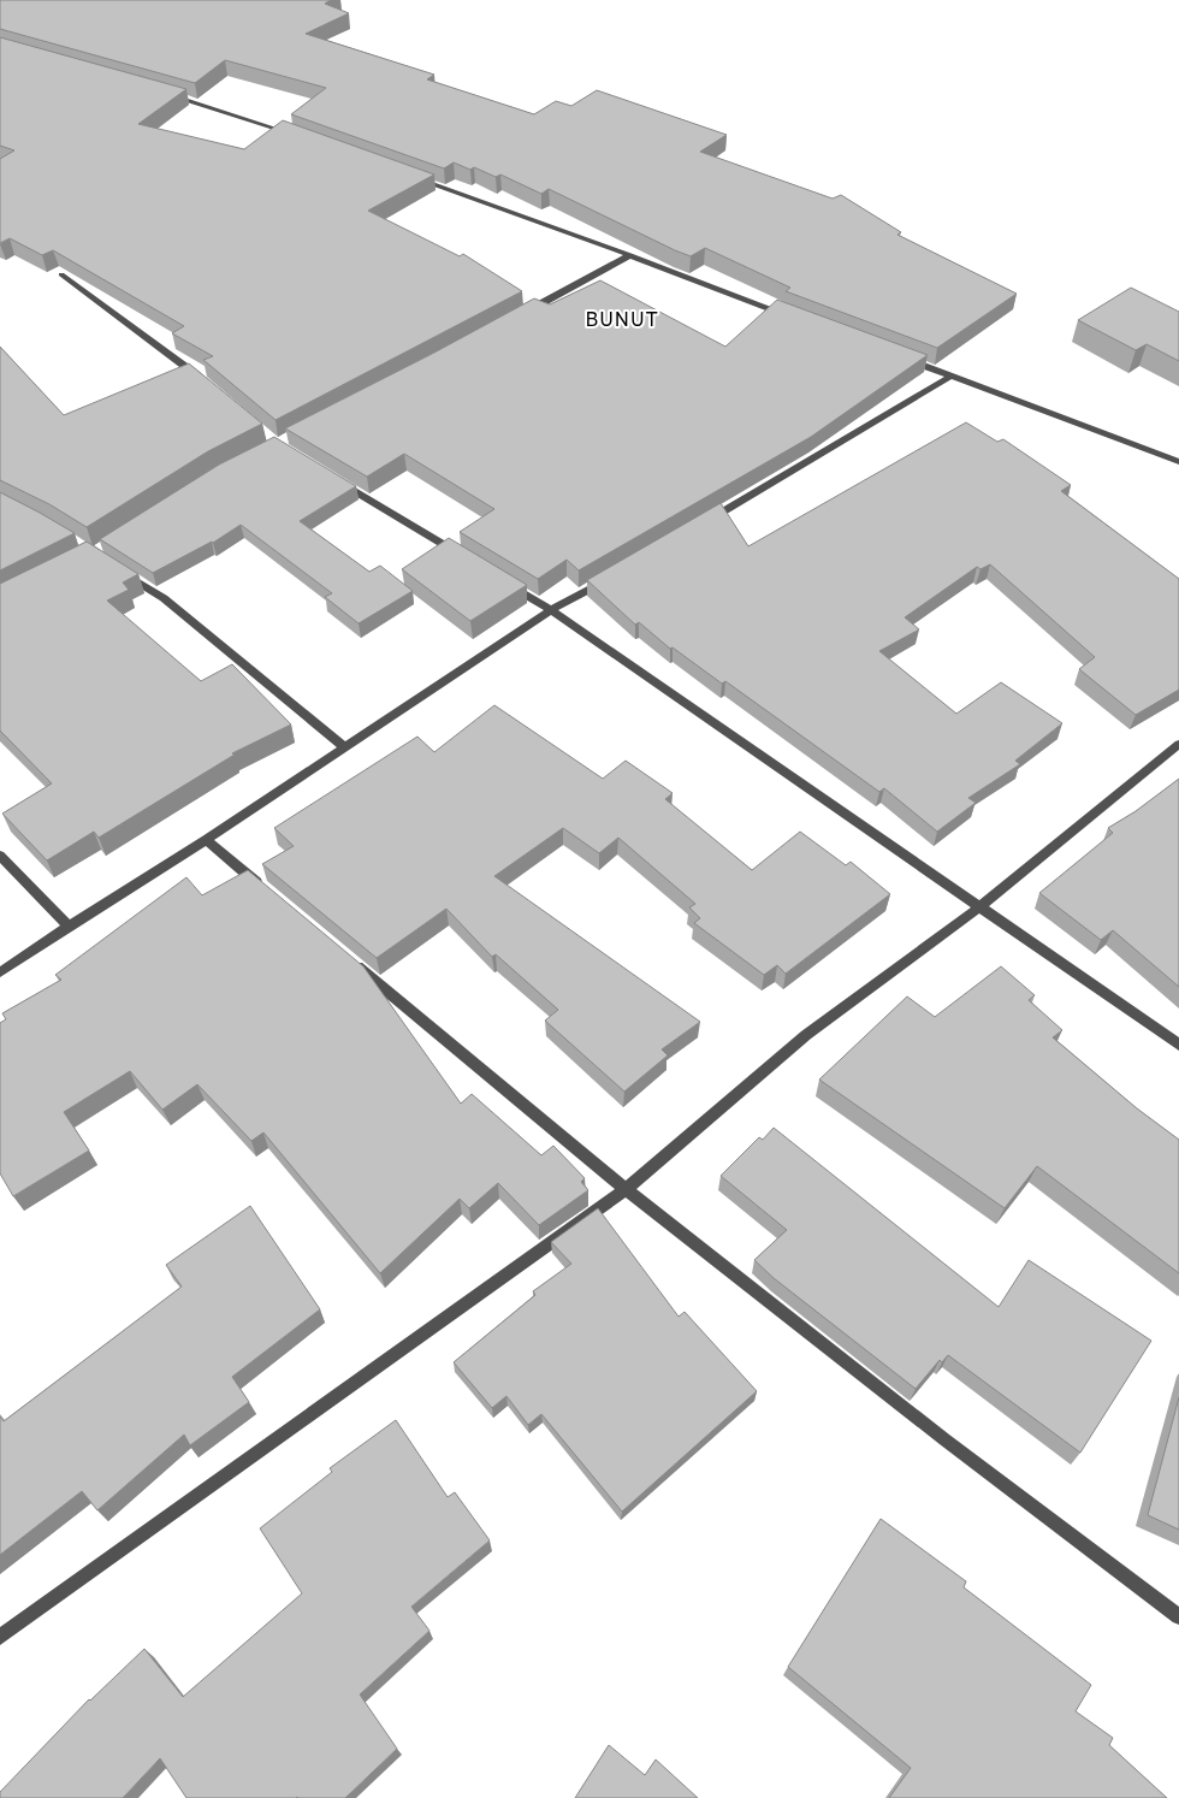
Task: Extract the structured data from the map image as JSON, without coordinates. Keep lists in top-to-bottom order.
{
  "districts": ["BUNUT"]
}
